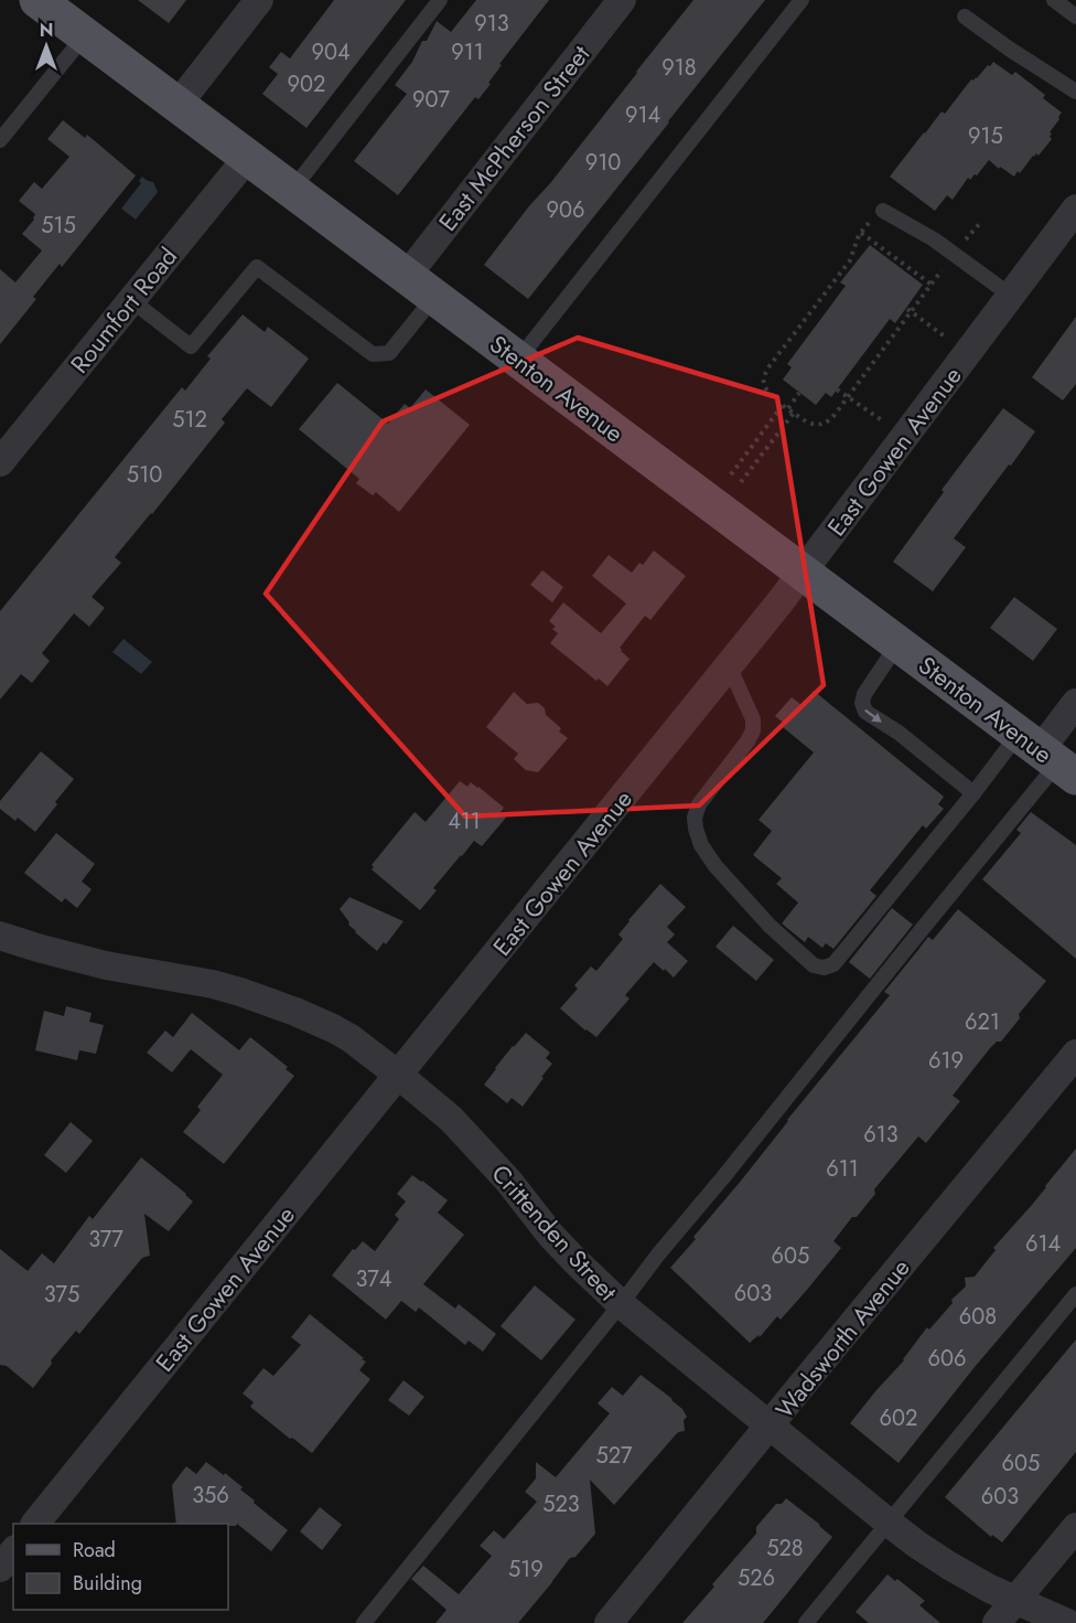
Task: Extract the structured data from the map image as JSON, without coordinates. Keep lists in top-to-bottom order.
{
  "streets": {
    "main road": ["Stenton Avenue"],
    "street": [
      "East McPherson Street",
      "Roumfort Road",
      "East Gowen Avenue",
      "Crittenden Street",
      "Wadsworth Avenue"
    ]
  },
  "crossings": [
    ["East McPherson Street", "Stenton Avenue"],
    ["Roumfort Road", "Stenton Avenue"],
    ["Stenton Avenue", "East Gowen Avenue"],
    ["East Gowen Avenue", "Crittenden Street"],
    ["Crittenden Street", "Wadsworth Avenue"]
  ],
  "house_numbers": [
    "913",
    "904",
    "911",
    "918",
    "902",
    "907",
    "914",
    "915",
    "910",
    "906",
    "515",
    "512",
    "510",
    "411",
    "621",
    "619",
    "613",
    "611",
    "377",
    "614",
    "605",
    "374",
    "603",
    "375",
    "608",
    "606",
    "602",
    "527",
    "605",
    "356",
    "603",
    "523",
    "528",
    "519",
    "526"
  ],
  "legend": ["Road", "Building"],
  "north": "top"
}
